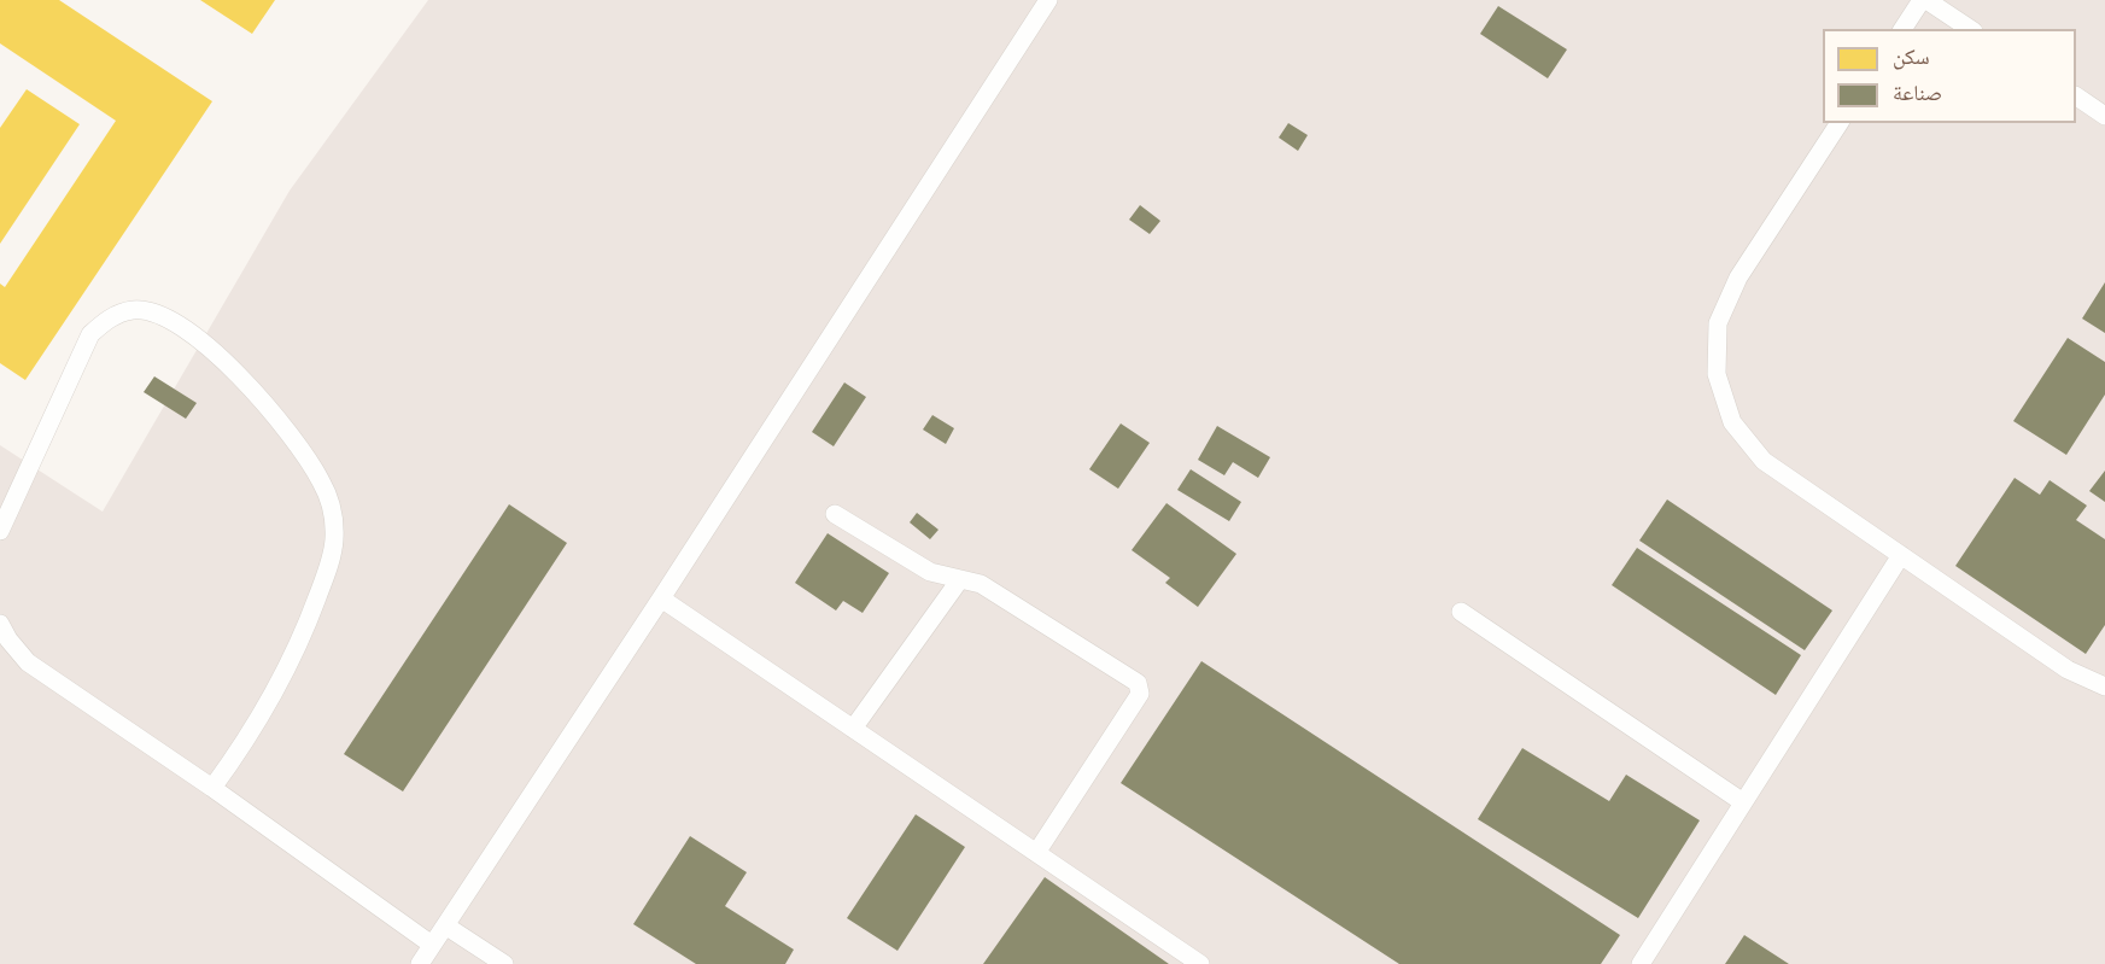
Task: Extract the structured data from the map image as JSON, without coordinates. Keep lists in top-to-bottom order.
{
  "legend": ["سكن", "صناعة"]
}
